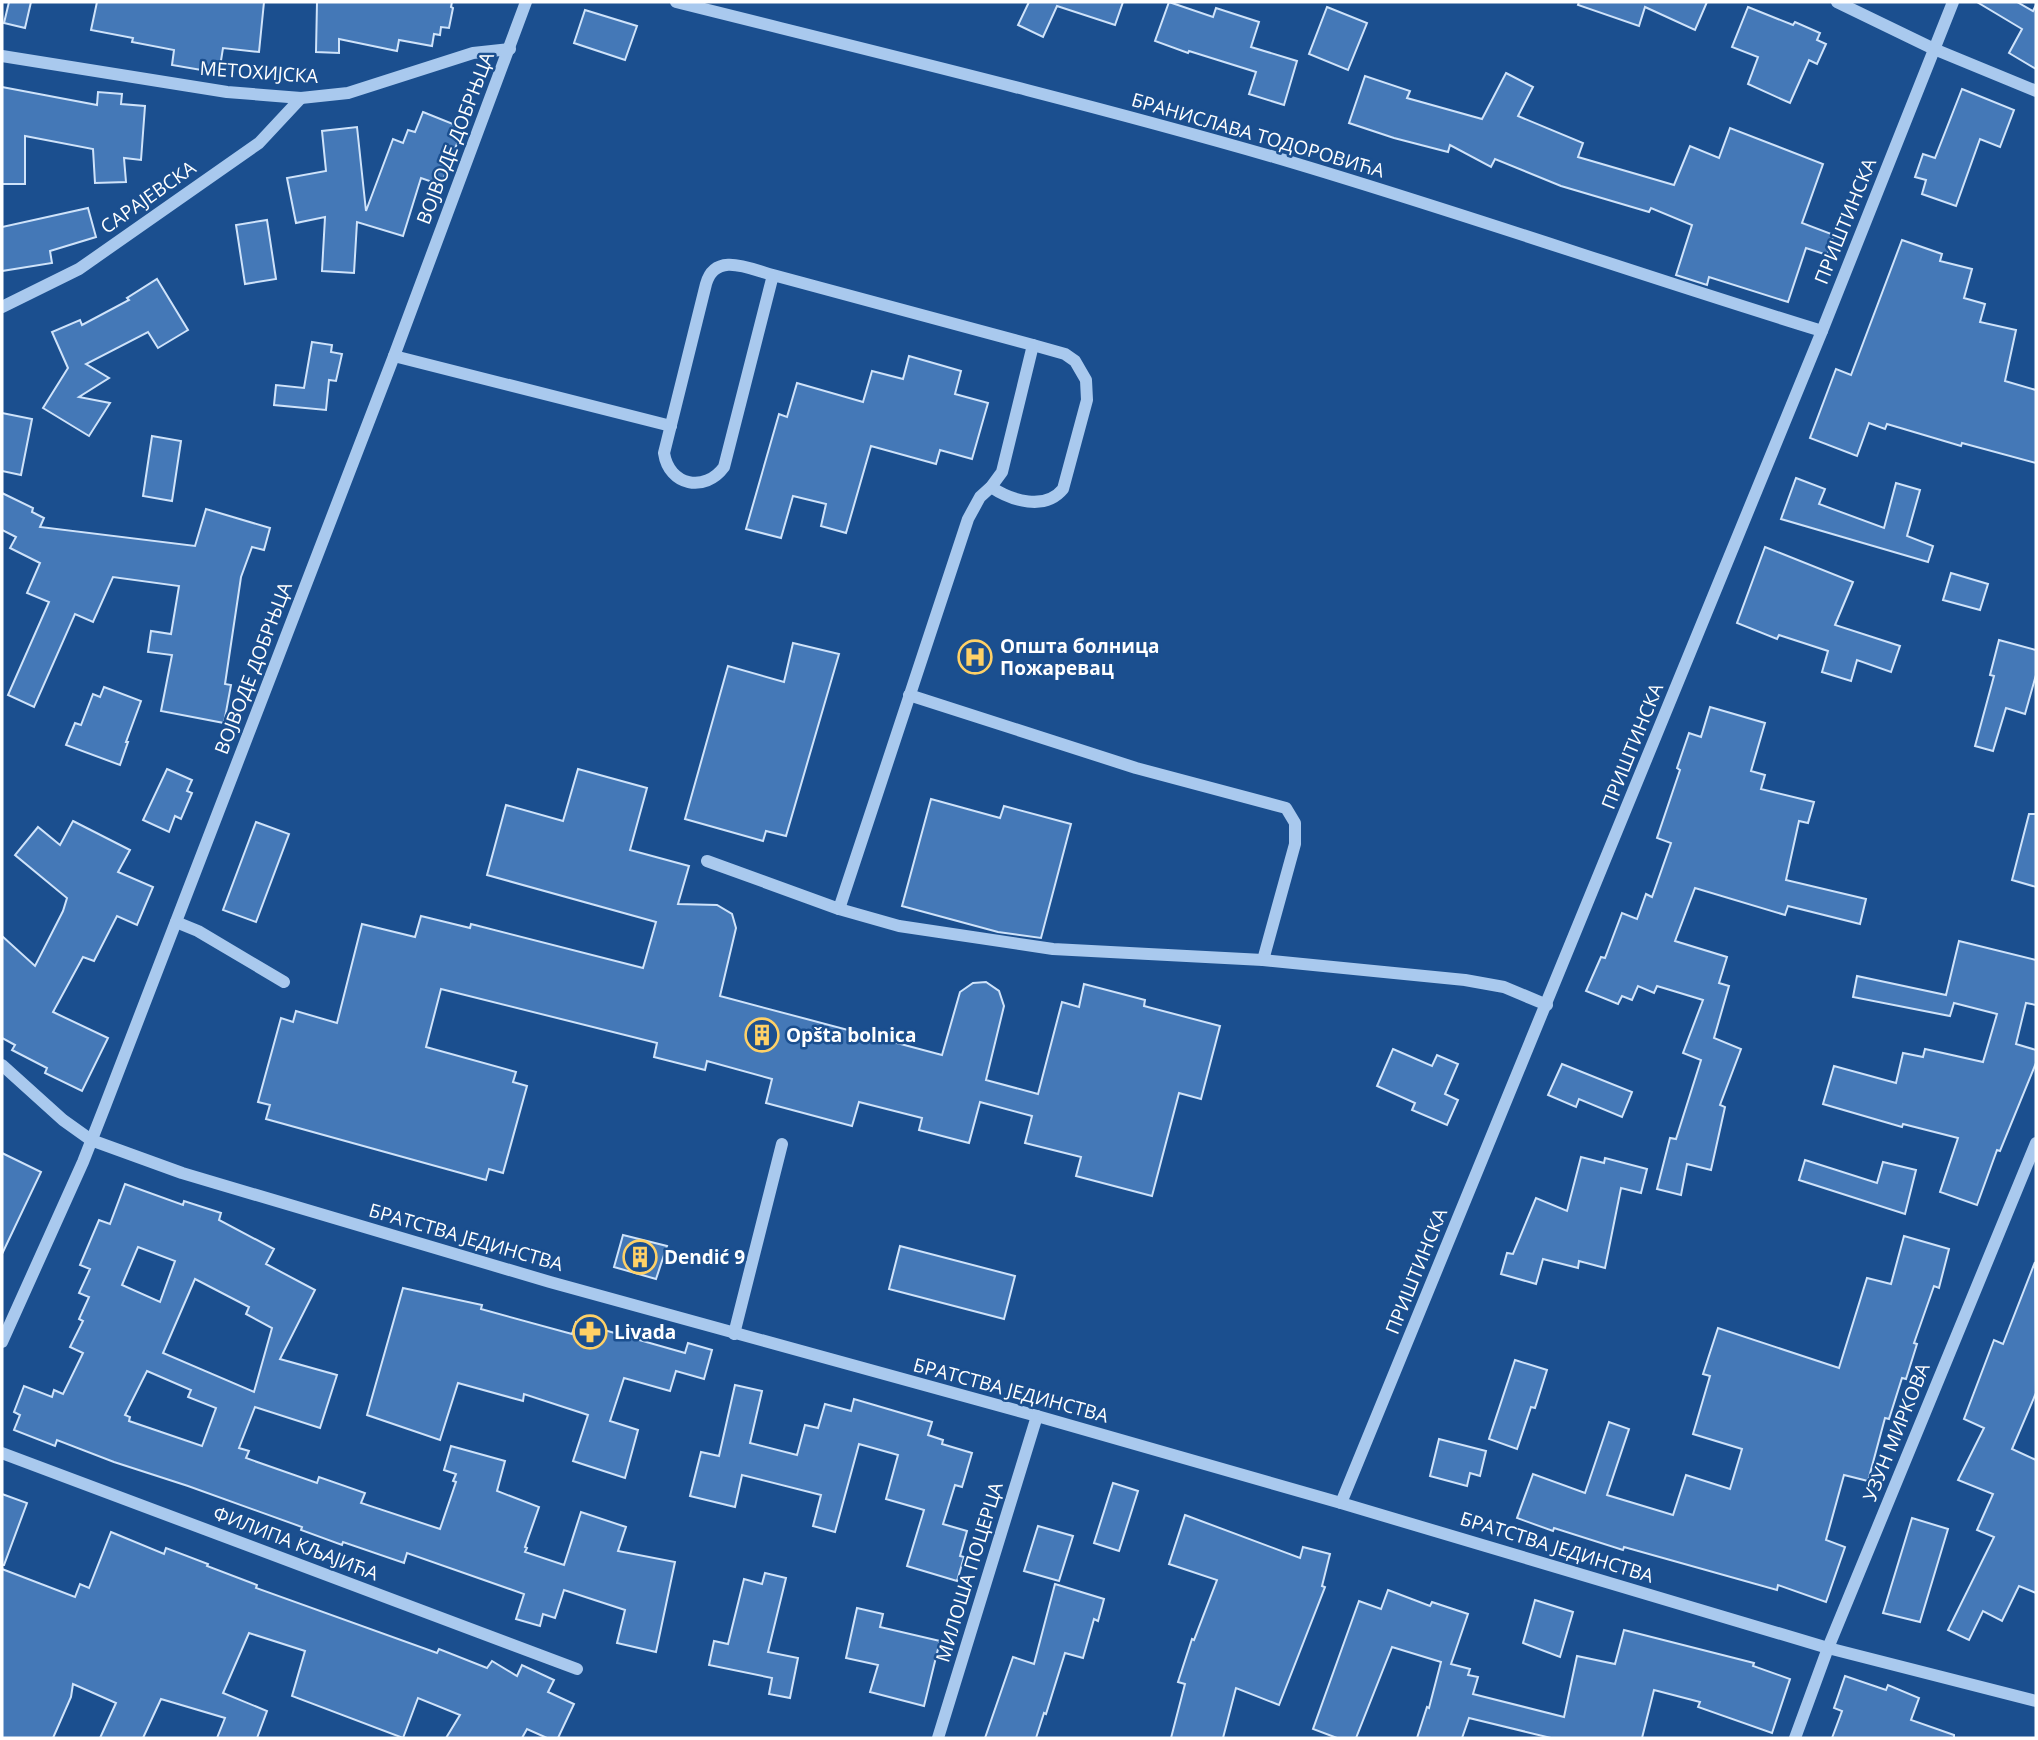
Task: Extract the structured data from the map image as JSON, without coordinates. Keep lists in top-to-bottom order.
{
  "streets": {
    "street": [
      "МЕТОХИЈСКА",
      "БРАНИСЛАВА ТОДОРОВИЋА",
      "ВОЈВОДЕ ДОБРЊЦА",
      "САРАЈЕВСКА",
      "ПРИШТИНСКА",
      "БРАТСТВА ЈЕДИНСТВА",
      "УЗУН МИРКОВА",
      "ФИЛИПА КЉАЈИЋА",
      "МИЛОША ПОЦЕРЦА"
    ]
  },
  "crossings": [
    ["МЕТОХИЈСКА", "ВОЈВОДЕ ДОБРЊЦА"],
    ["МЕТОХИЈСКА", "САРАЈЕВСКА"],
    ["БРАНИСЛАВА ТОДОРОВИЋА", "ПРИШТИНСКА"],
    ["ВОЈВОДЕ ДОБРЊЦА", "БРАТСТВА ЈЕДИНСТВА"],
    ["ПРИШТИНСКА", "БРАТСТВА ЈЕДИНСТВА"],
    ["БРАТСТВА ЈЕДИНСТВА", "УЗУН МИРКОВА"],
    ["БРАТСТВА ЈЕДИНСТВА", "МИЛОША ПОЦЕРЦА"]
  ],
  "places": {
    "hospital": ["Општа болница Пожаревац"],
    "building": ["Opšta bolnica", "Dendić 9"],
    "pharmacy": ["Livada"]
  }
}
